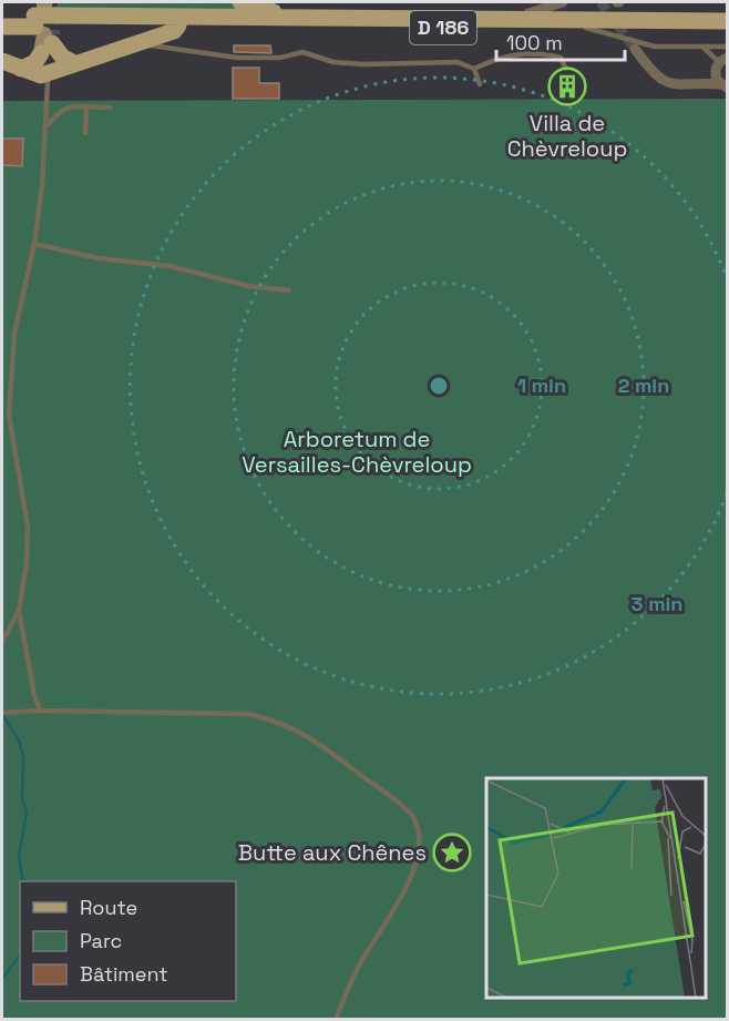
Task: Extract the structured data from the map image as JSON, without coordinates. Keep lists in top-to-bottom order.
{
  "streets": {
    "main road": ["D 186"]
  },
  "parks": ["Arboretum de Versailles-Chèvreloup"],
  "places": {
    "building": ["Villa de Chèvreloup"],
    "place": ["Butte aux Chênes"]
  },
  "legend": ["Route", "Parc", "Bâtiment"],
  "scale_bar": "100 m",
  "rings": ["1 min", "2 min", "3 min"]
}
